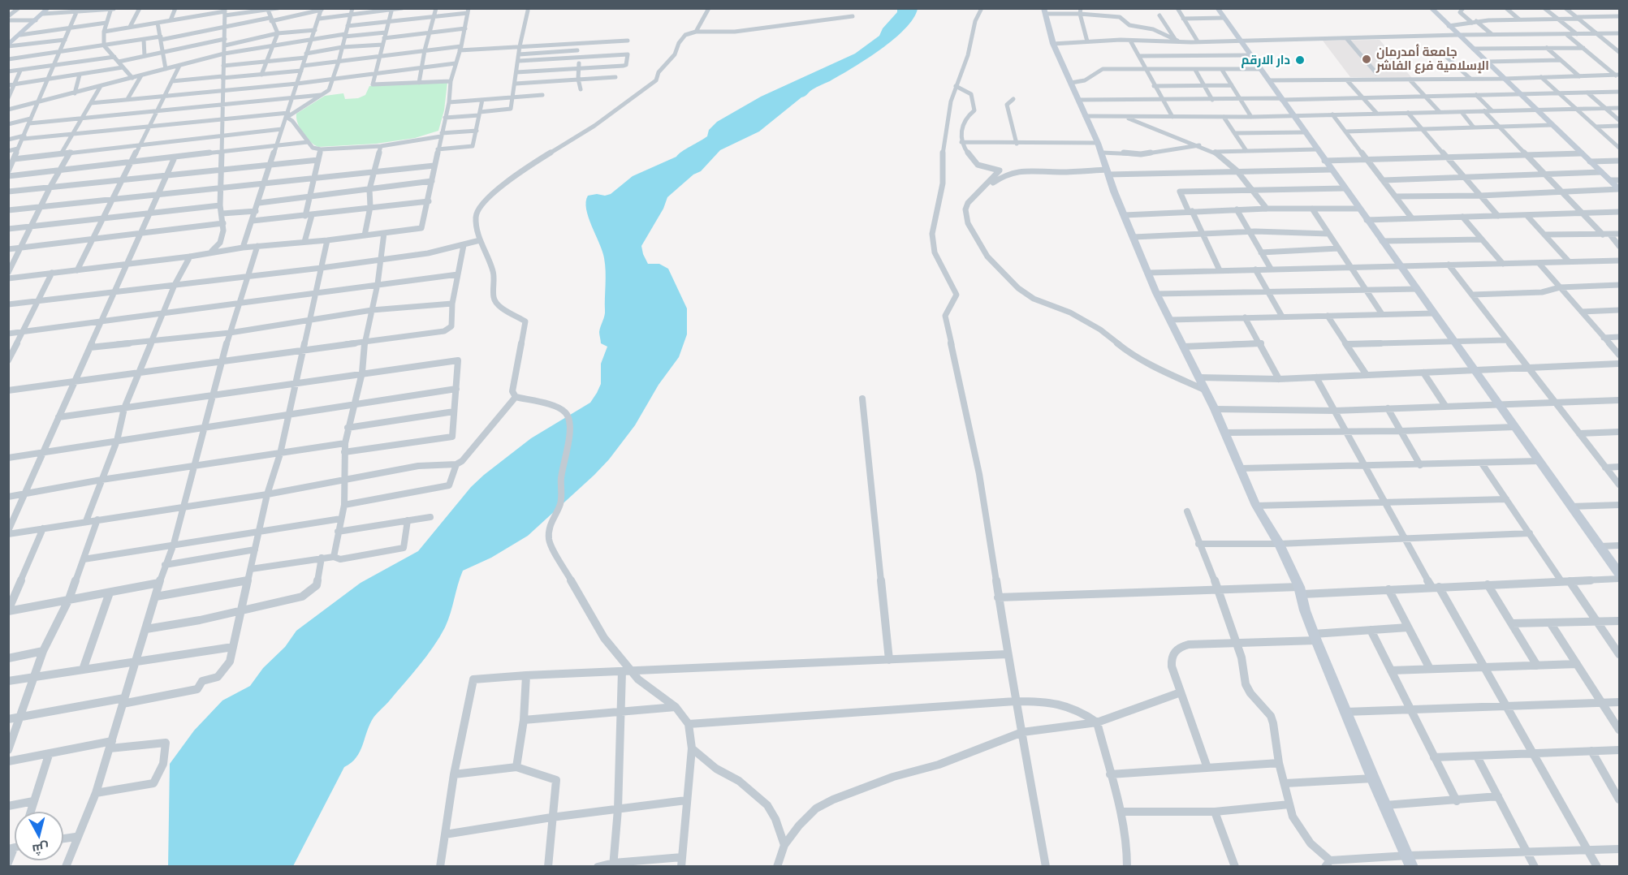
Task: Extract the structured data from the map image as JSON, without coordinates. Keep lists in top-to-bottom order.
{
  "places": ["جامعة أمدرمان الإسلامية فرع الفاشر", "دار الارقم"],
  "north": "bottom"
}
